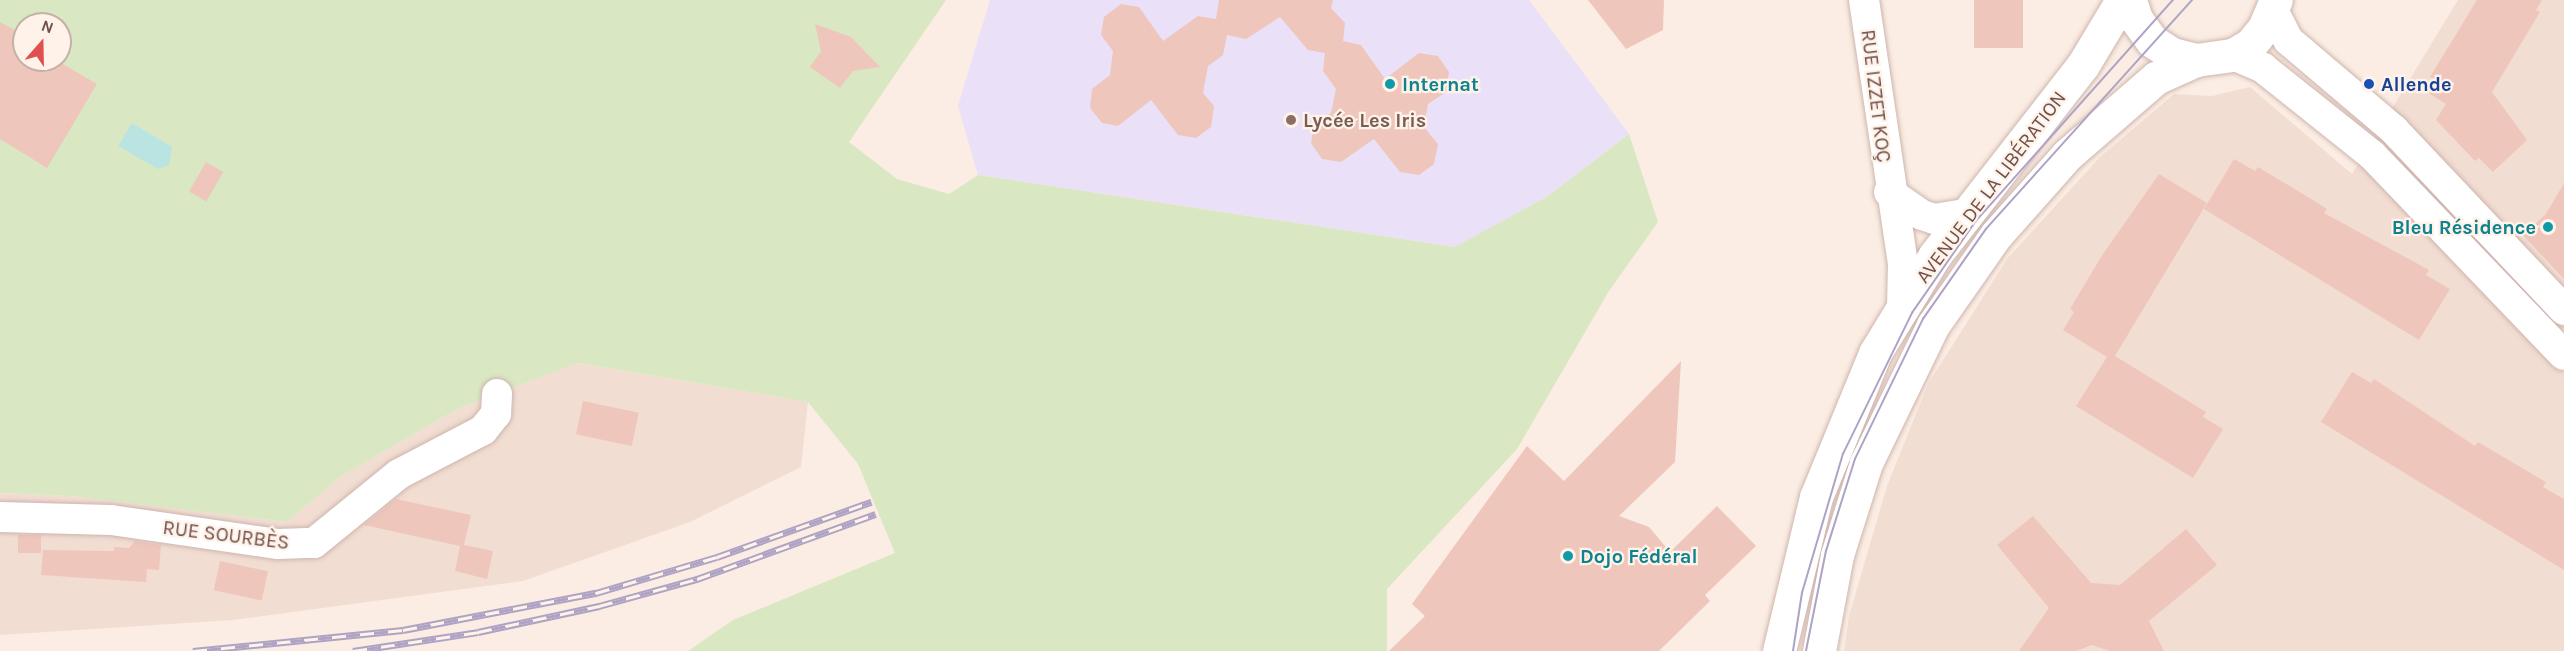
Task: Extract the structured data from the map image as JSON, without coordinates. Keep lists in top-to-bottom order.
{
  "streets": {
    "street": ["RUE IZZET KOÇ", "AVENUE DE LA LIBÉRATION", "RUE SOURBÈS"]
  },
  "crossings": [
    ["RUE IZZET KOÇ", "AVENUE DE LA LIBÉRATION"]
  ],
  "places": [
    "Internat",
    "Allende",
    "Lycée Les Iris",
    "Bleu Résidence",
    "Dojo Fédéral"
  ],
  "north": "top"
}
